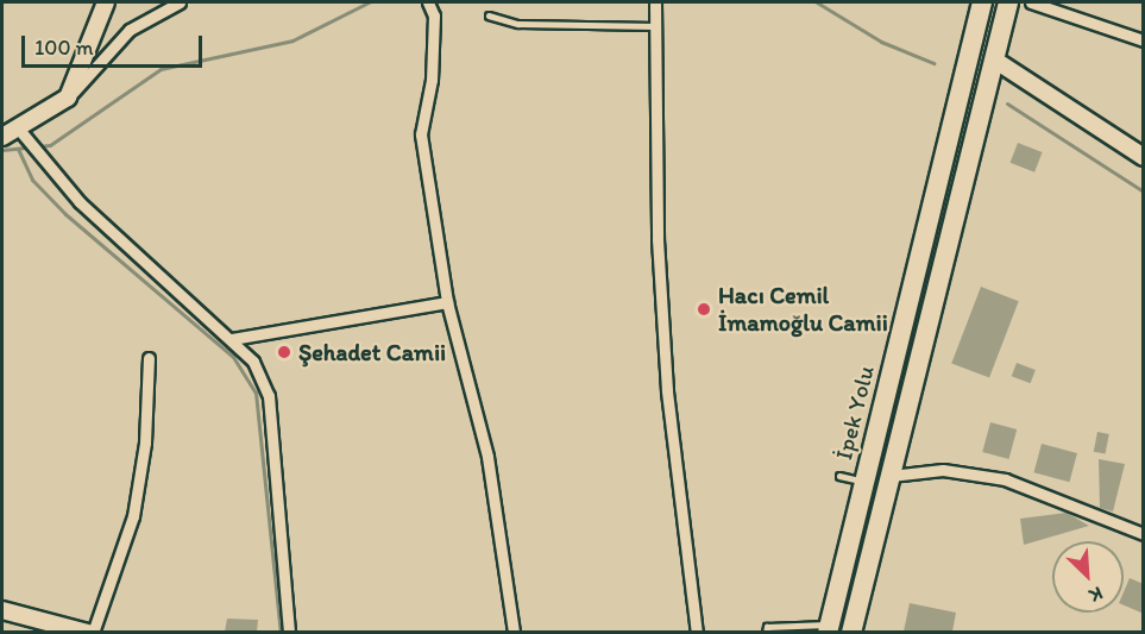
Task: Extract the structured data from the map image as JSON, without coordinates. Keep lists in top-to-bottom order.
{
  "streets": {
    "highway": ["İpek Yolu"]
  },
  "places": ["Hacı Cemil İmamoğlu Camii", "Şehadet Camii"],
  "scale_bar": "100 m",
  "north": "bottom right"
}
